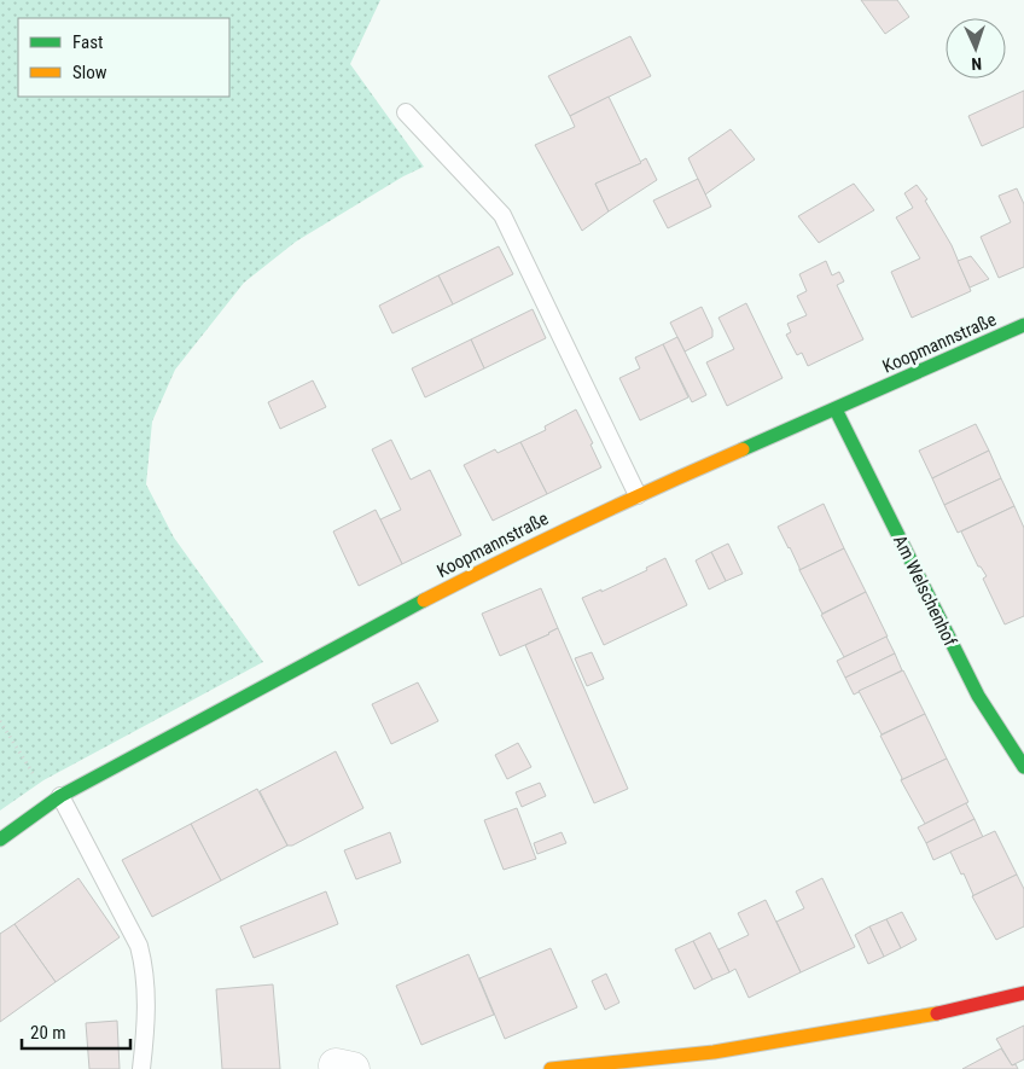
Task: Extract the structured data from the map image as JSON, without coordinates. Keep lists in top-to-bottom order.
{
  "streets": {
    "street": ["Koopmannstraße", "Am Welschenhof"]
  },
  "crossings": [
    ["Koopmannstraße", "Am Welschenhof"]
  ],
  "legend": ["Fast", "Slow"],
  "scale_bar": "20 m",
  "north": "bottom"
}
